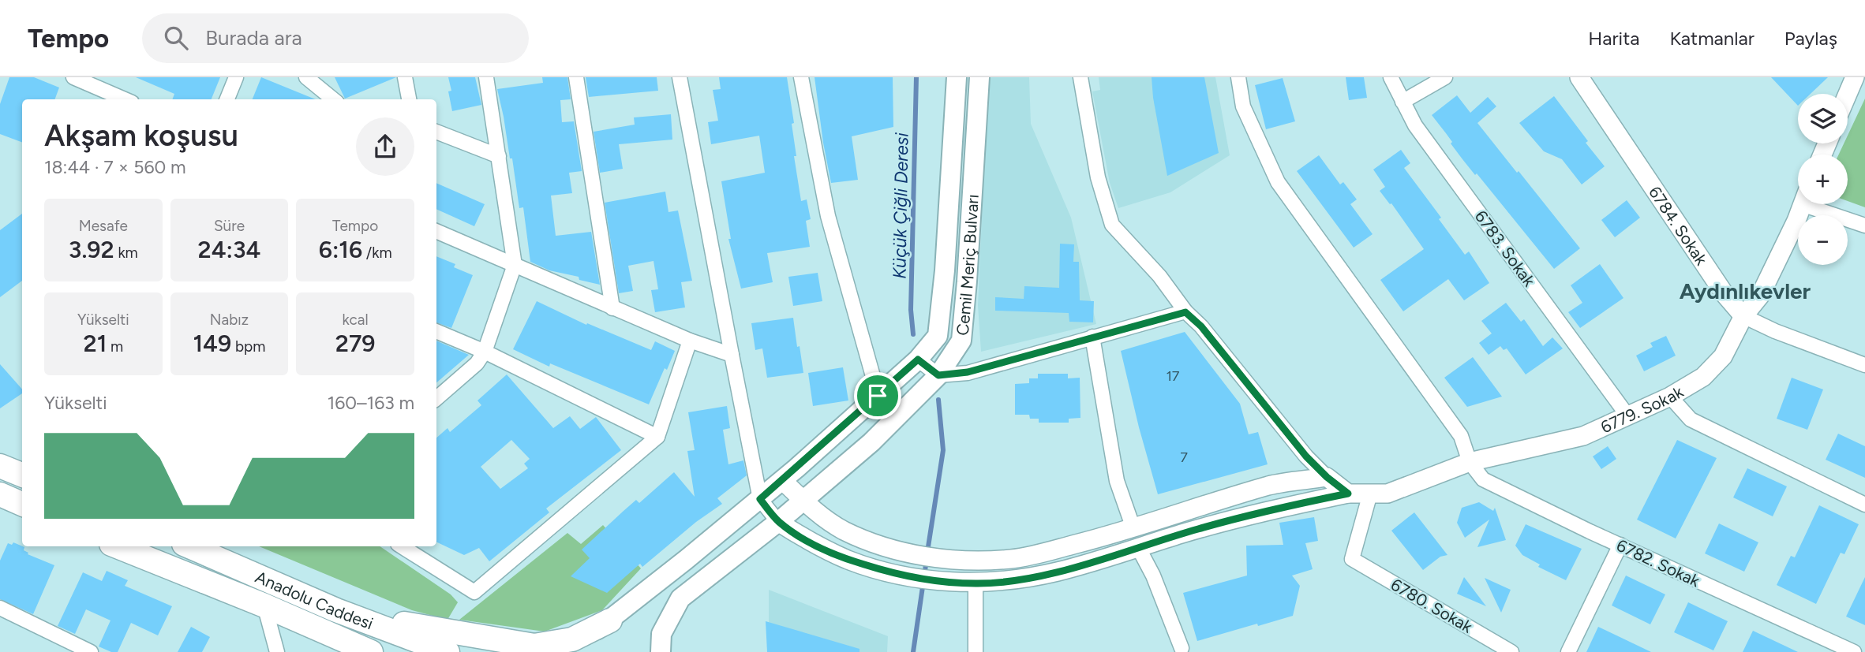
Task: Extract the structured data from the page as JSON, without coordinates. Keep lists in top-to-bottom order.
{
  "streets": {
    "highway": ["Anadolu Caddesi"],
    "main road": ["Cemil Meriç Bulvarı"],
    "street": [
      "6784. Sokak",
      "6783. Sokak",
      "6779. Sokak",
      "6782. Sokak",
      "6780. Sokak"
    ]
  },
  "crossings": [
    ["6784. Sokak", "6779. Sokak"],
    ["6783. Sokak", "6779. Sokak"],
    ["Cemil Meriç Bulvarı", "6779. Sokak"],
    ["6779. Sokak", "6782. Sokak"],
    ["6779. Sokak", "6780. Sokak"]
  ],
  "districts": ["Aydınlıkevler"],
  "water": ["Küçük Çiğli Deresi"],
  "house_numbers": ["17", "7"],
  "page": {
    "header": "Tempo",
    "search": "Burada ara",
    "nav": ["Harita", "Katmanlar", "Paylaş"],
    "map_buttons": ["+", "−"],
    "heading": ["Akşam koşusu", "18:44 · 7 × 560 m"],
    "stats": [
      ["Mesafe", "3.92 km"],
      ["Süre", "24:34"],
      ["Tempo", "6:16 /km"],
      ["Yükselti", "21 m"],
      ["Nabız", "149 bpm"],
      ["kcal", "279"]
    ],
    "chart": ["Yükselti", "160–163 m"]
  }
}
